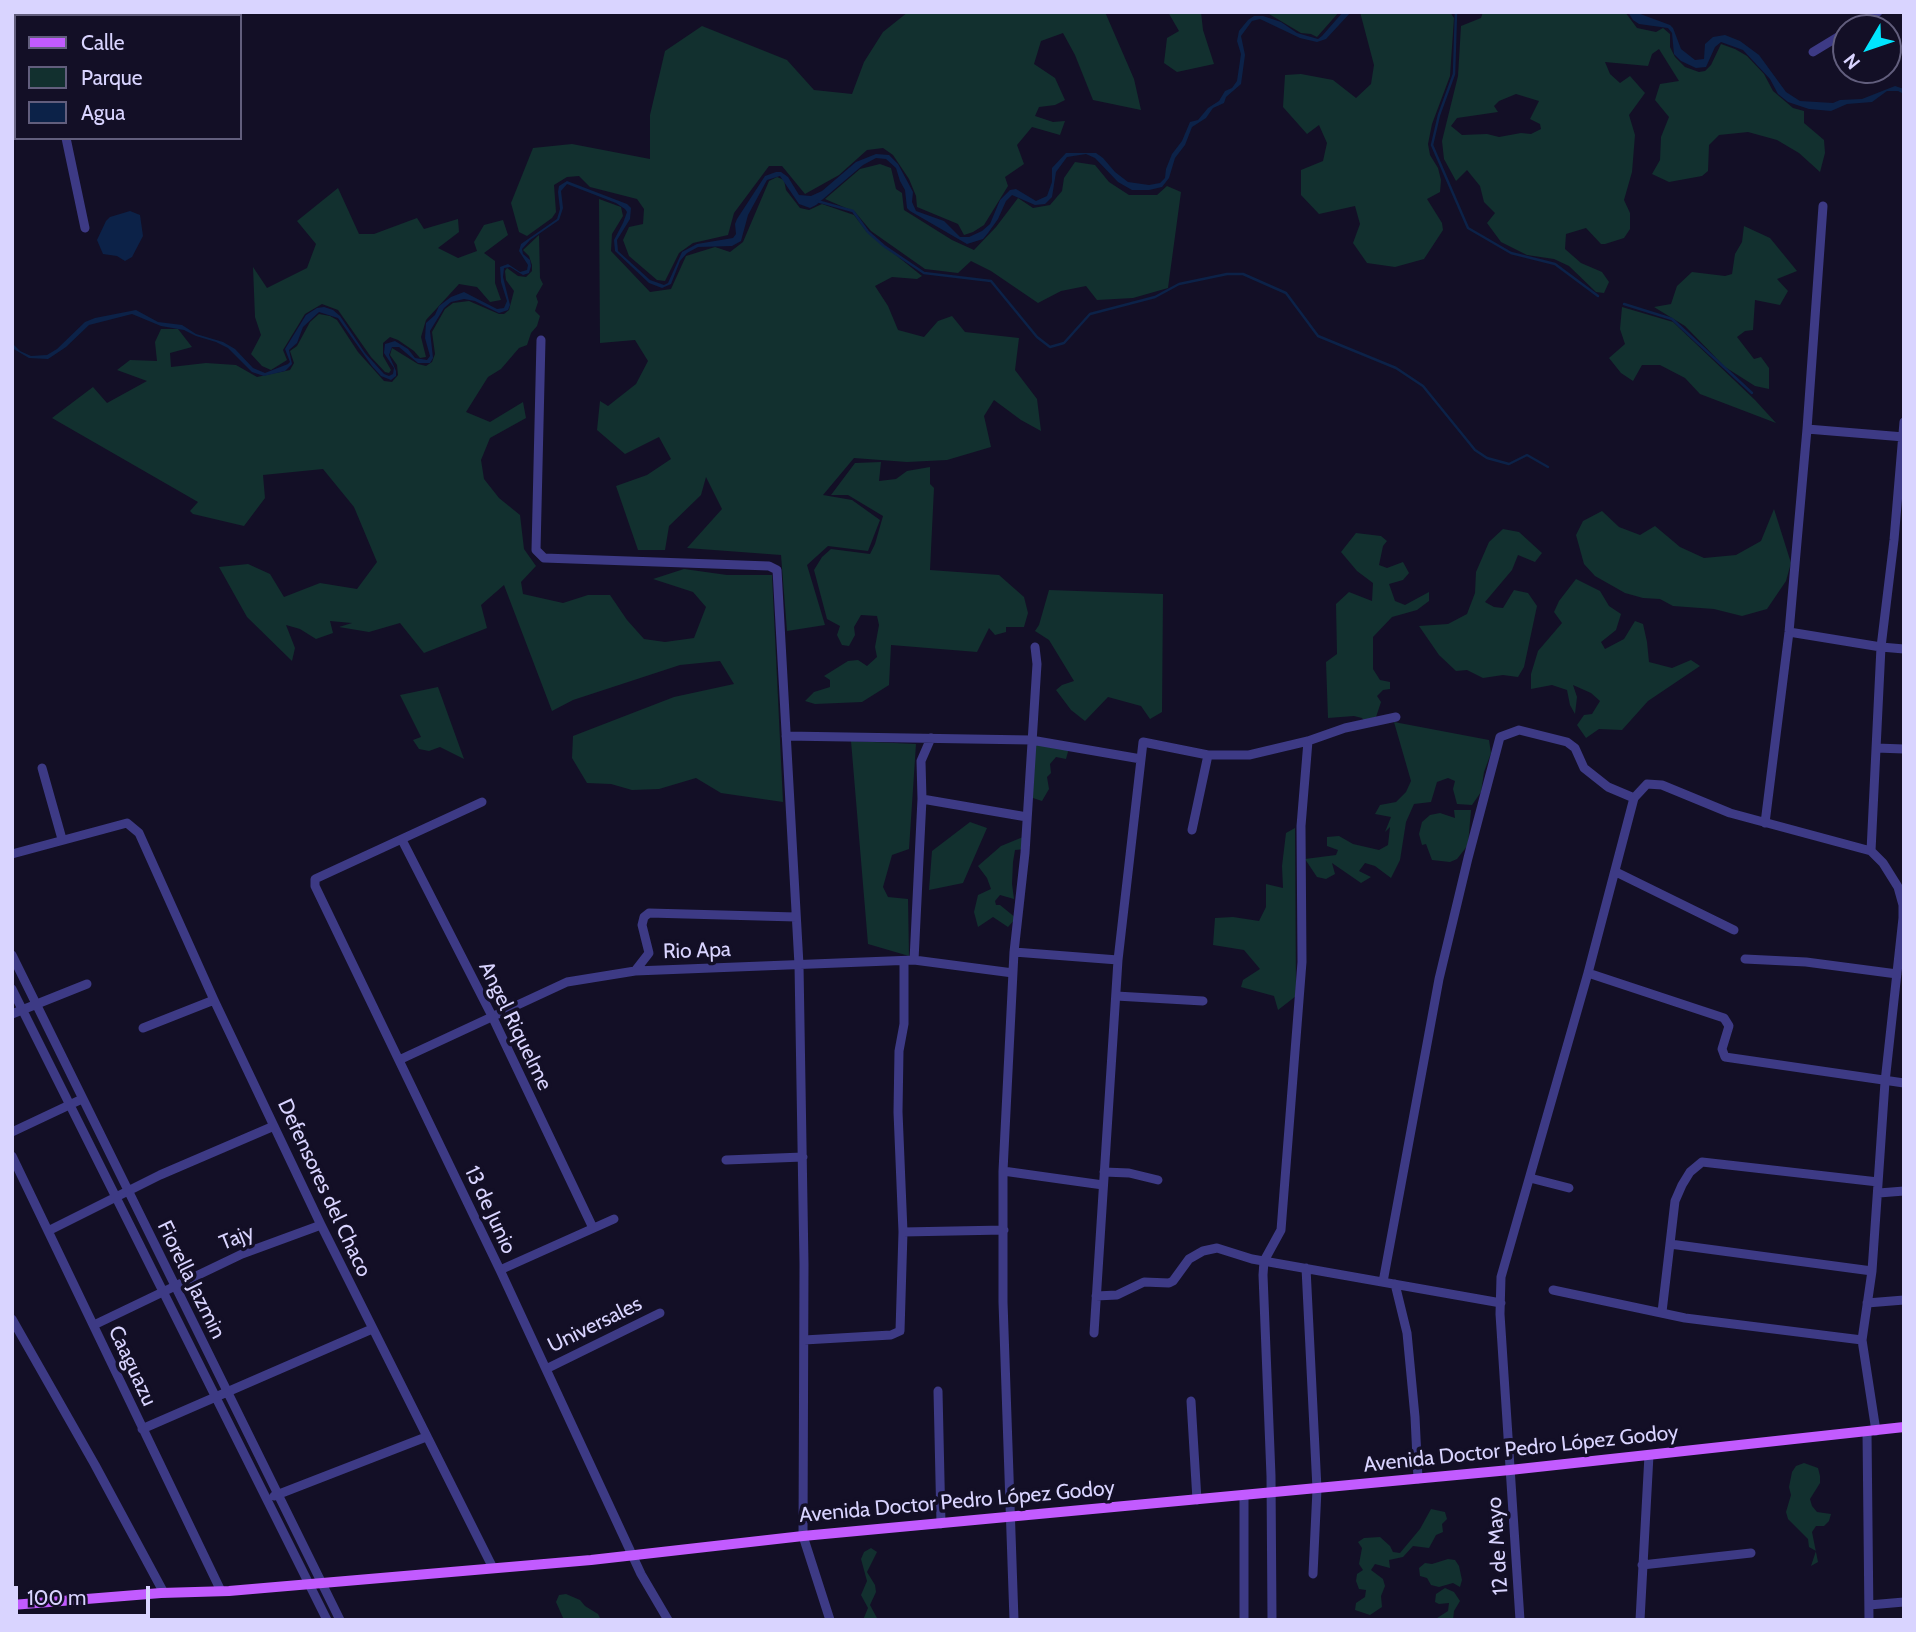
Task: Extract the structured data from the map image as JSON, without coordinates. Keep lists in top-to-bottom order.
{
  "streets": {
    "main road": ["Avenida Doctor Pedro López Godoy"],
    "street": [
      "Rio Apa",
      "Angel Riquelme",
      "Defensores del Chaco",
      "13 de Junio",
      "Tajy",
      "Fiorella Jazmin",
      "Universales",
      "Caaguazu",
      "12 de Mayo"
    ]
  },
  "crossings": [
    ["Rio Apa", "Angel Riquelme"],
    ["Rio Apa", "13 de Junio"],
    ["Angel Riquelme", "13 de Junio"],
    ["Defensores del Chaco", "Tajy"],
    ["Defensores del Chaco", "Avenida Doctor Pedro López Godoy"],
    ["13 de Junio", "Universales"],
    ["13 de Junio", "Avenida Doctor Pedro López Godoy"],
    ["Tajy", "Fiorella Jazmin"],
    ["Tajy", "Caaguazu"],
    ["Fiorella Jazmin", "Avenida Doctor Pedro López Godoy"],
    ["Caaguazu", "Avenida Doctor Pedro López Godoy"],
    ["Avenida Doctor Pedro López Godoy", "12 de Mayo"]
  ],
  "legend": ["Calle", "Parque", "Agua"],
  "scale_bar": "100 m",
  "north": "bottom left"
}
